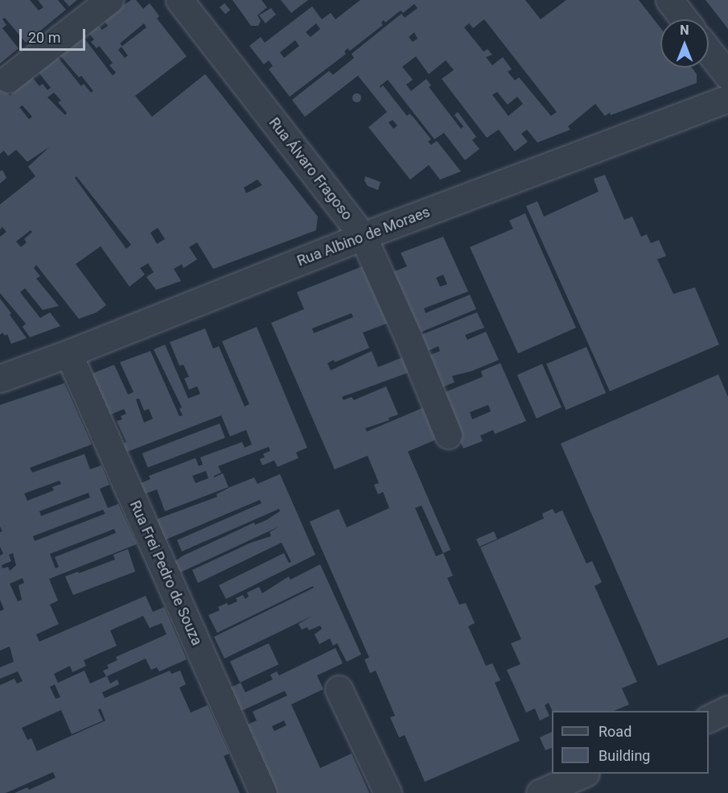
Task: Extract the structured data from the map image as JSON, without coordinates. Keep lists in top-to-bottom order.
{
  "streets": {
    "street": ["Rua Álvaro Fragoso", "Rua Albino de Moraes", "Rua Frei Pedro de Souza"]
  },
  "crossings": [
    ["Rua Álvaro Fragoso", "Rua Albino de Moraes"],
    ["Rua Albino de Moraes", "Rua Frei Pedro de Souza"]
  ],
  "legend": ["Road", "Building"],
  "scale_bar": "20 m",
  "north": "top"
}
